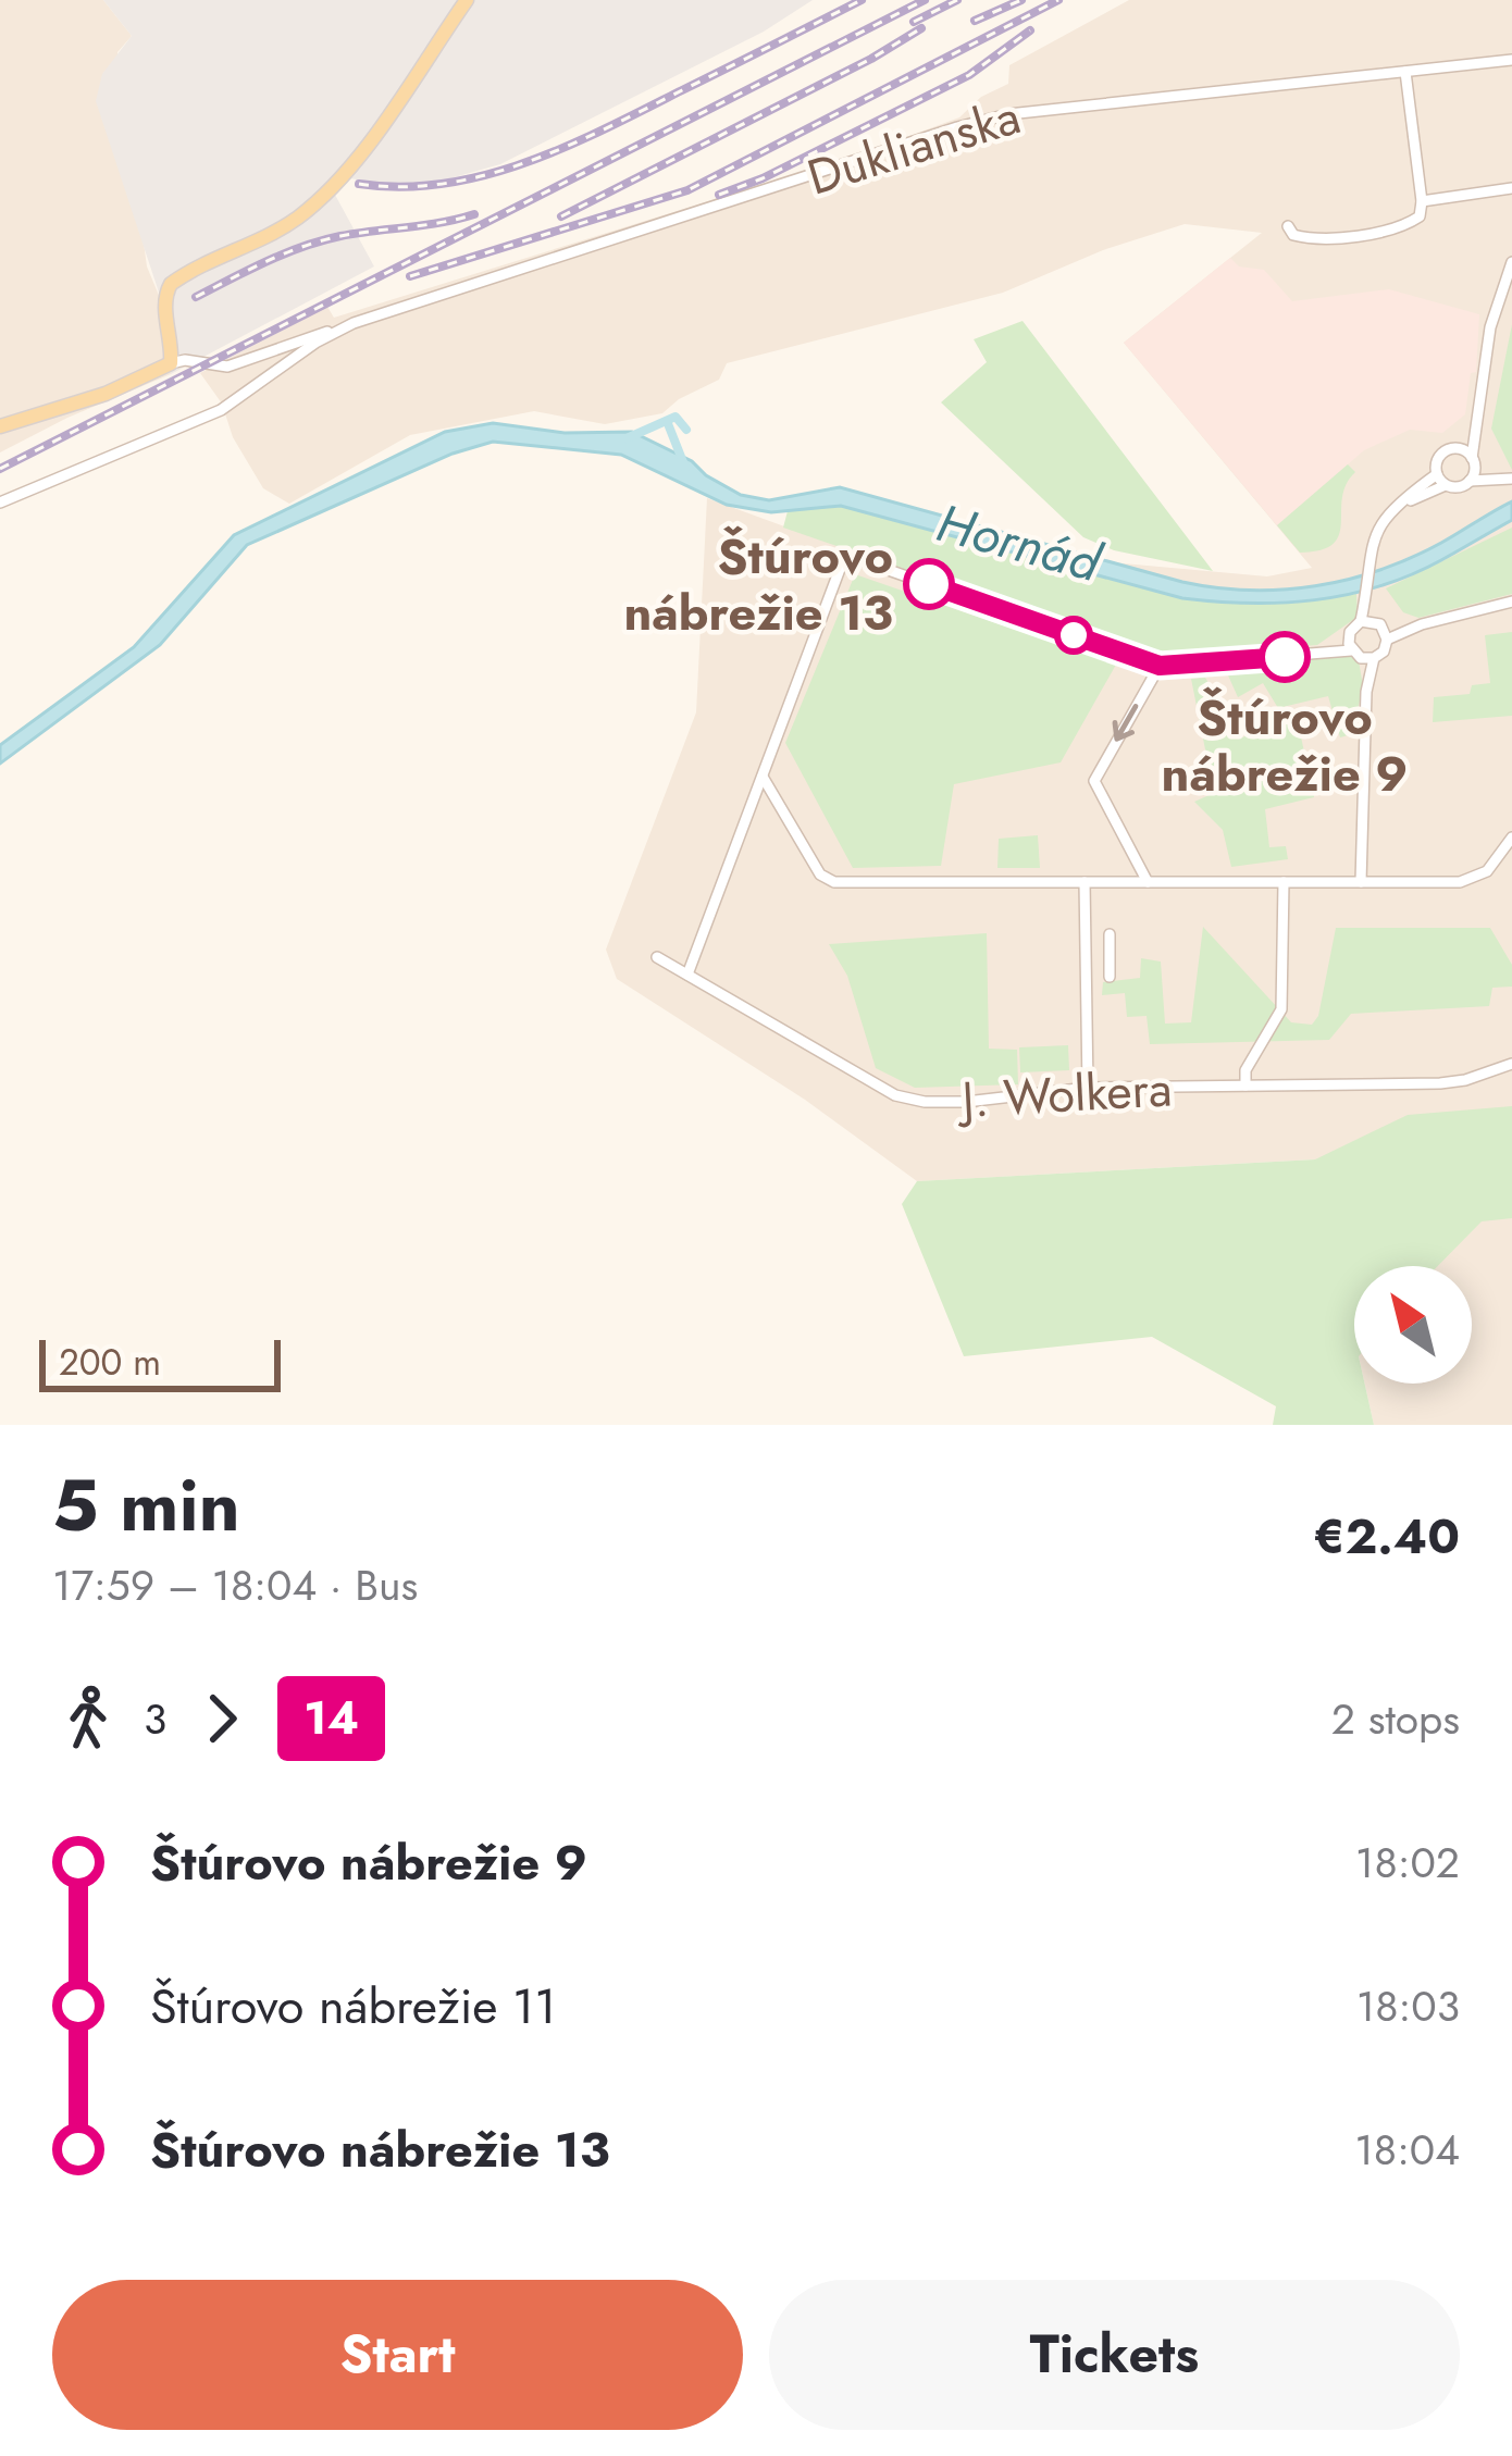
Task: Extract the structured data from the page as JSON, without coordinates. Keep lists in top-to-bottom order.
{
  "streets": {
    "street": ["Duklianska", "J. Wolkera"]
  },
  "water": ["Hornád"],
  "places": ["Štúrovo nábrežie 13", "Štúrovo nábrežie 9"],
  "lines": ["bus line 14"],
  "scale_bar": "200 m",
  "north": "top left",
  "page": {
    "scale": "200 m",
    "heading": ["5 min", "17:59 – 18:04 · Bus", "€2.40"],
    "legs": ["3", "14", "2 stops"],
    "list": [
      {
        "name": "Štúrovo nábrežie 9",
        "value": "18:02"
      },
      {
        "name": "Štúrovo nábrežie 11",
        "value": "18:03"
      },
      {
        "name": "Štúrovo nábrežie 13",
        "value": "18:04"
      }
    ],
    "buttons": ["Start", "Tickets"]
  }
}
